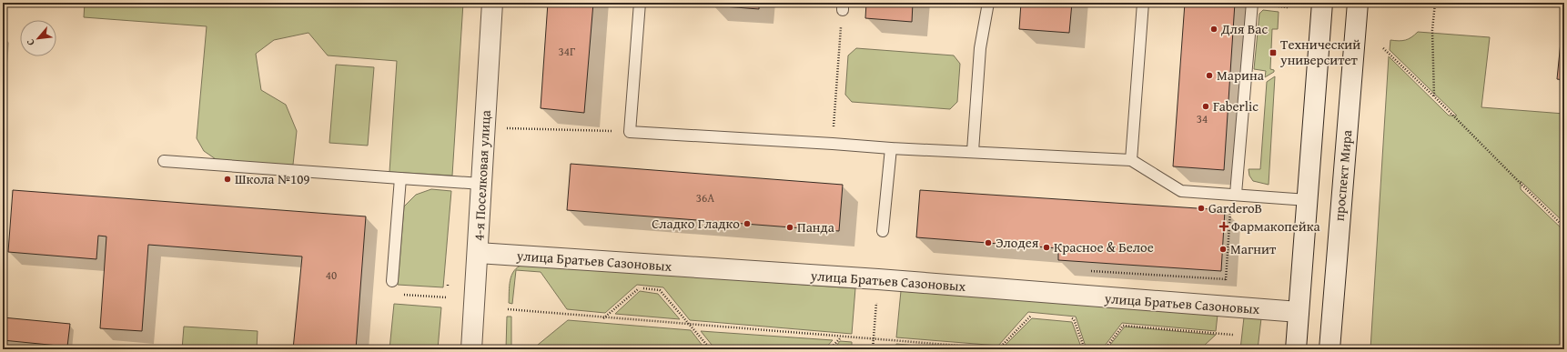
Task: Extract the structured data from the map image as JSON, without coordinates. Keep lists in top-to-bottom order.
{
  "streets": {
    "street": ["4-я Поселковая улица", "проспект Мира", "улица Братьев Сазоновых"]
  },
  "crossings": [
    ["4-я Поселковая улица", "улица Братьев Сазоновых"]
  ],
  "places": {
    "other": [
      "Для Вас",
      "Марина",
      "Faberlic",
      "Школа №109",
      "GarderoB",
      "Сладко Гладко",
      "Панда",
      "Элодея",
      "Красное & Белое",
      "Магнит"
    ],
    "transit": ["Технический университет"],
    "health": ["Фармакопейка"]
  },
  "house_numbers": [
    "34Г",
    "34",
    "36А",
    "40"
  ],
  "north": "bottom left"
}
